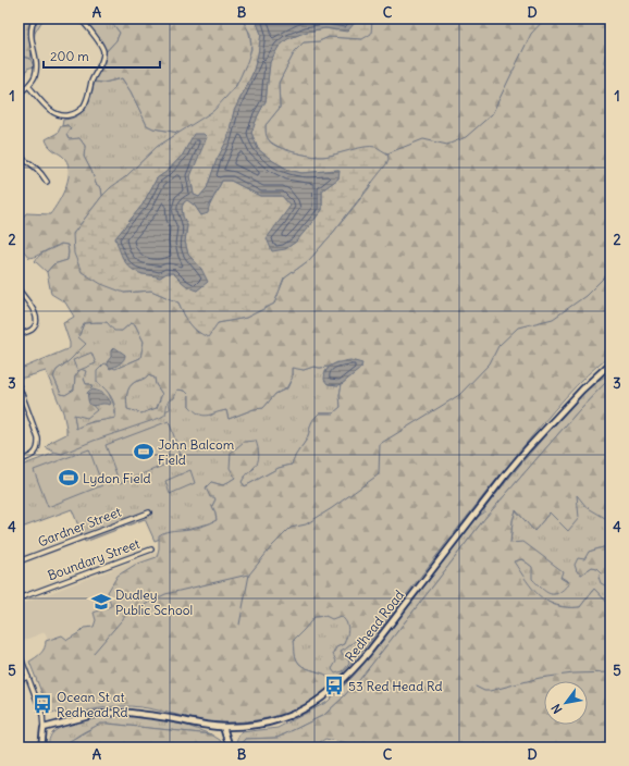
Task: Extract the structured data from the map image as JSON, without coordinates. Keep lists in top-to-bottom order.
{
  "streets": {
    "main road": ["Redhead Road"],
    "street": ["Gardner Street", "Boundary Street"]
  },
  "places": {
    "sports": ["John Balcom Field", "Lydon Field"],
    "school or university": ["Dudley Public School"],
    "bus stop": ["53 Red Head Rd", "Ocean St at Redhead Rd"]
  },
  "scale_bar": "200 m",
  "north": "bottom left",
  "grid": {
    "columns": [
      "A",
      "B",
      "C",
      "D"
    ],
    "rows": [
      "1",
      "2",
      "3",
      "4",
      "5"
    ]
  }
}
